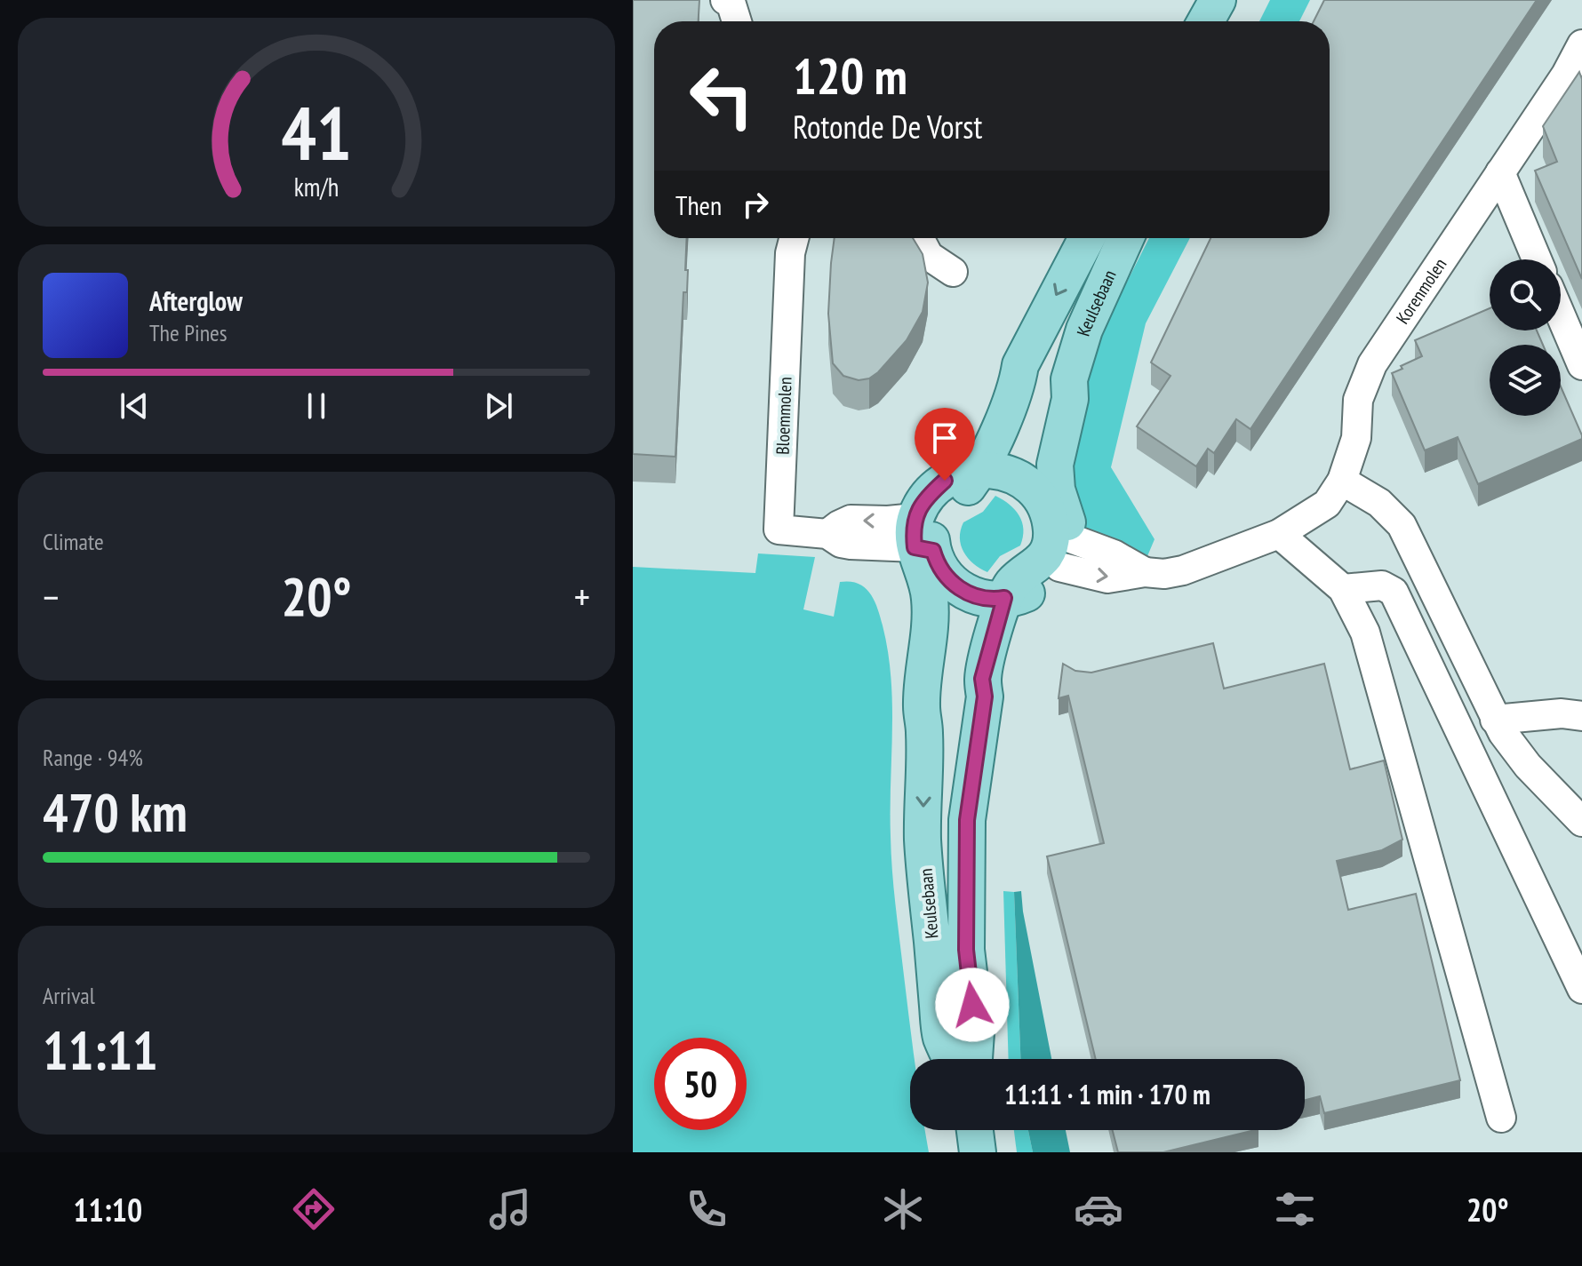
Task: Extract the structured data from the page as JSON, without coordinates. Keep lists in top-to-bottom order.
{
  "streets": {
    "main road": ["Keulsebaan"],
    "street": ["Korenmolen", "Bloemmolen"]
  },
  "crossings": [
    ["Korenmolen", "Keulsebaan"],
    ["Korenmolen", "Bloemmolen"],
    ["Keulsebaan", "Bloemmolen"]
  ],
  "page": {
    "turn": ["120 m", "Rotonde De Vorst"],
    "then": "Then",
    "song": ["Afterglow", "The Pines"],
    "tile": [
      "Climate",
      ["Range · 94%", "470 km"],
      ["Arrival", "11:11"]
    ],
    "heat": ["−", "20°", "+"],
    "limit": "50",
    "trip": "11:11 · 1 min · 170 m",
    "tabs": ["11:10", "20°"],
    "gauge": ["41", "km/h"]
  }
}
